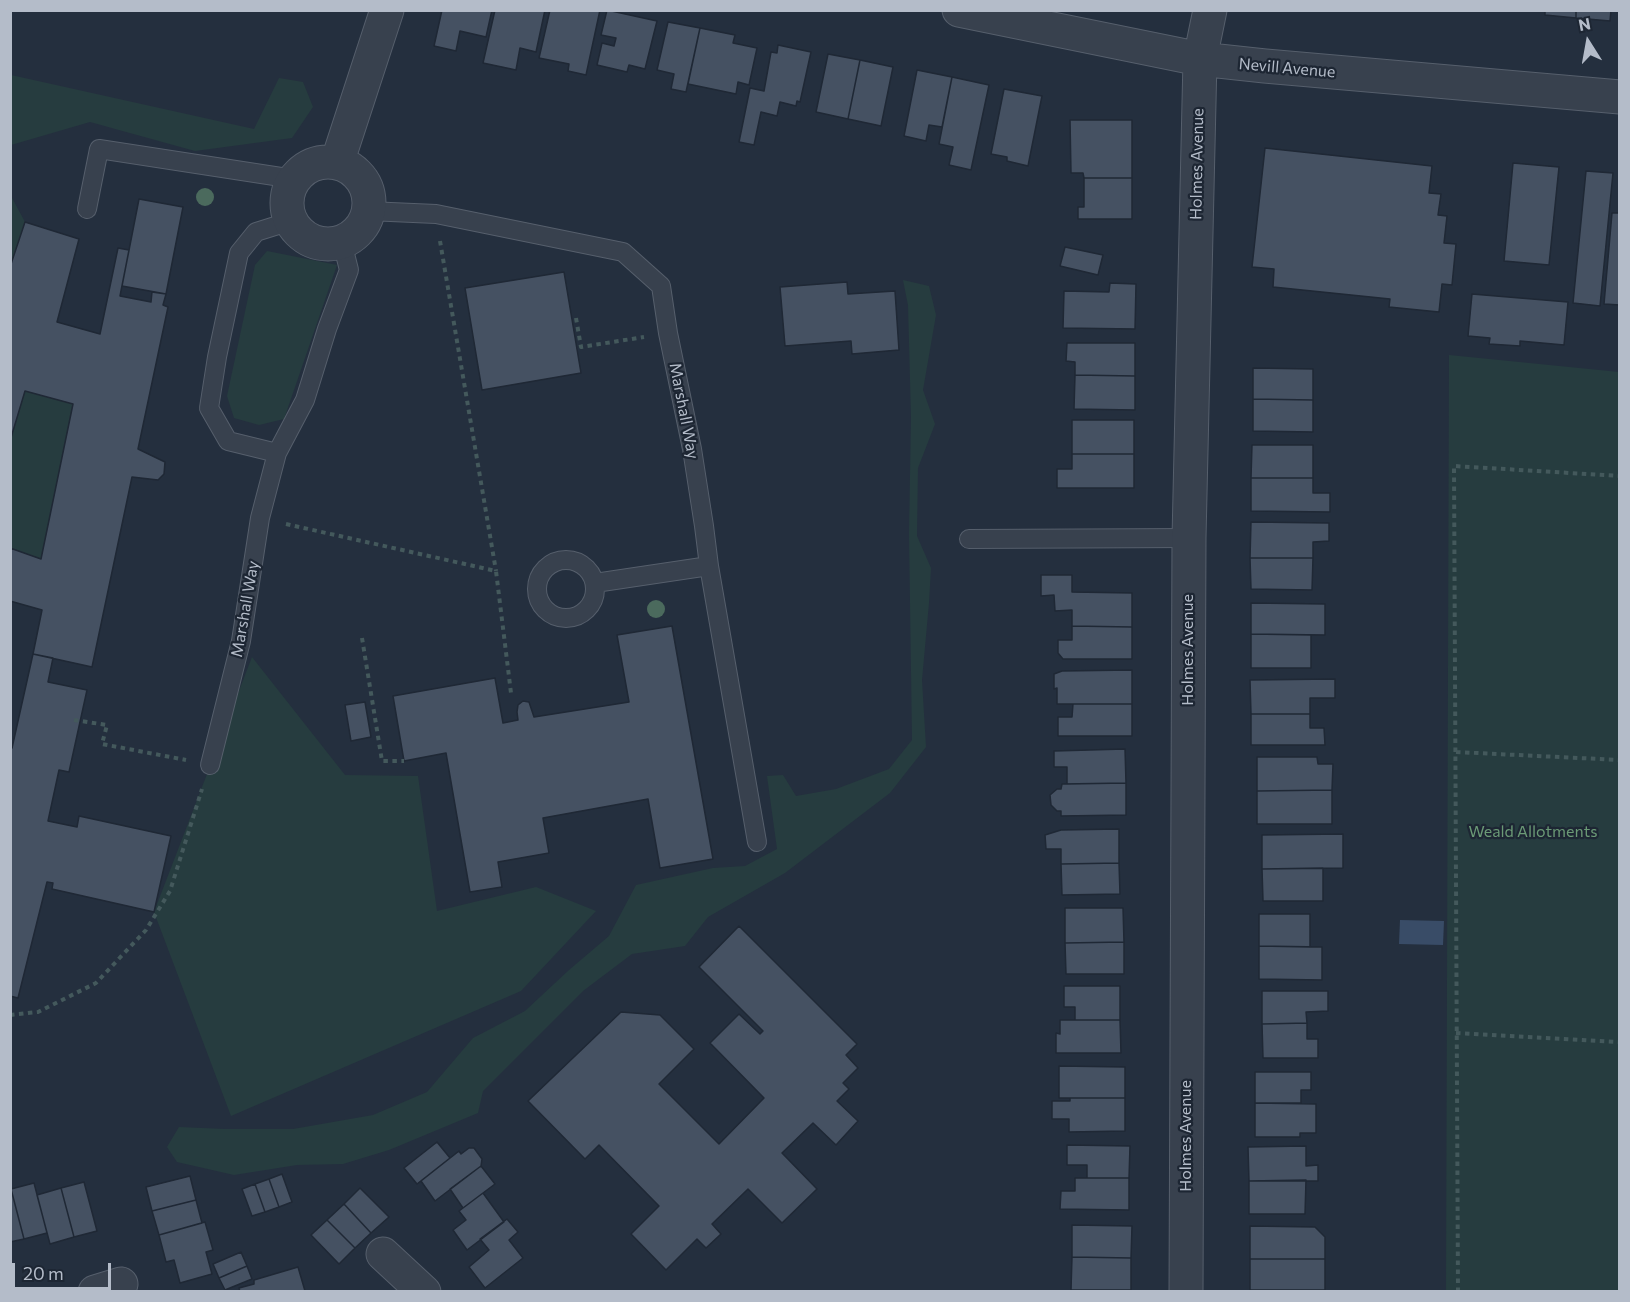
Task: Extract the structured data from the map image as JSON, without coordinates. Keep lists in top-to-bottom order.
{
  "streets": {
    "street": ["Nevill Avenue", "Holmes Avenue"],
    "lane": ["Marshall Way"]
  },
  "crossings": [
    ["Nevill Avenue", "Holmes Avenue"]
  ],
  "parks": ["Weald Allotments"],
  "scale_bar": "20 m",
  "north": "top"
}
